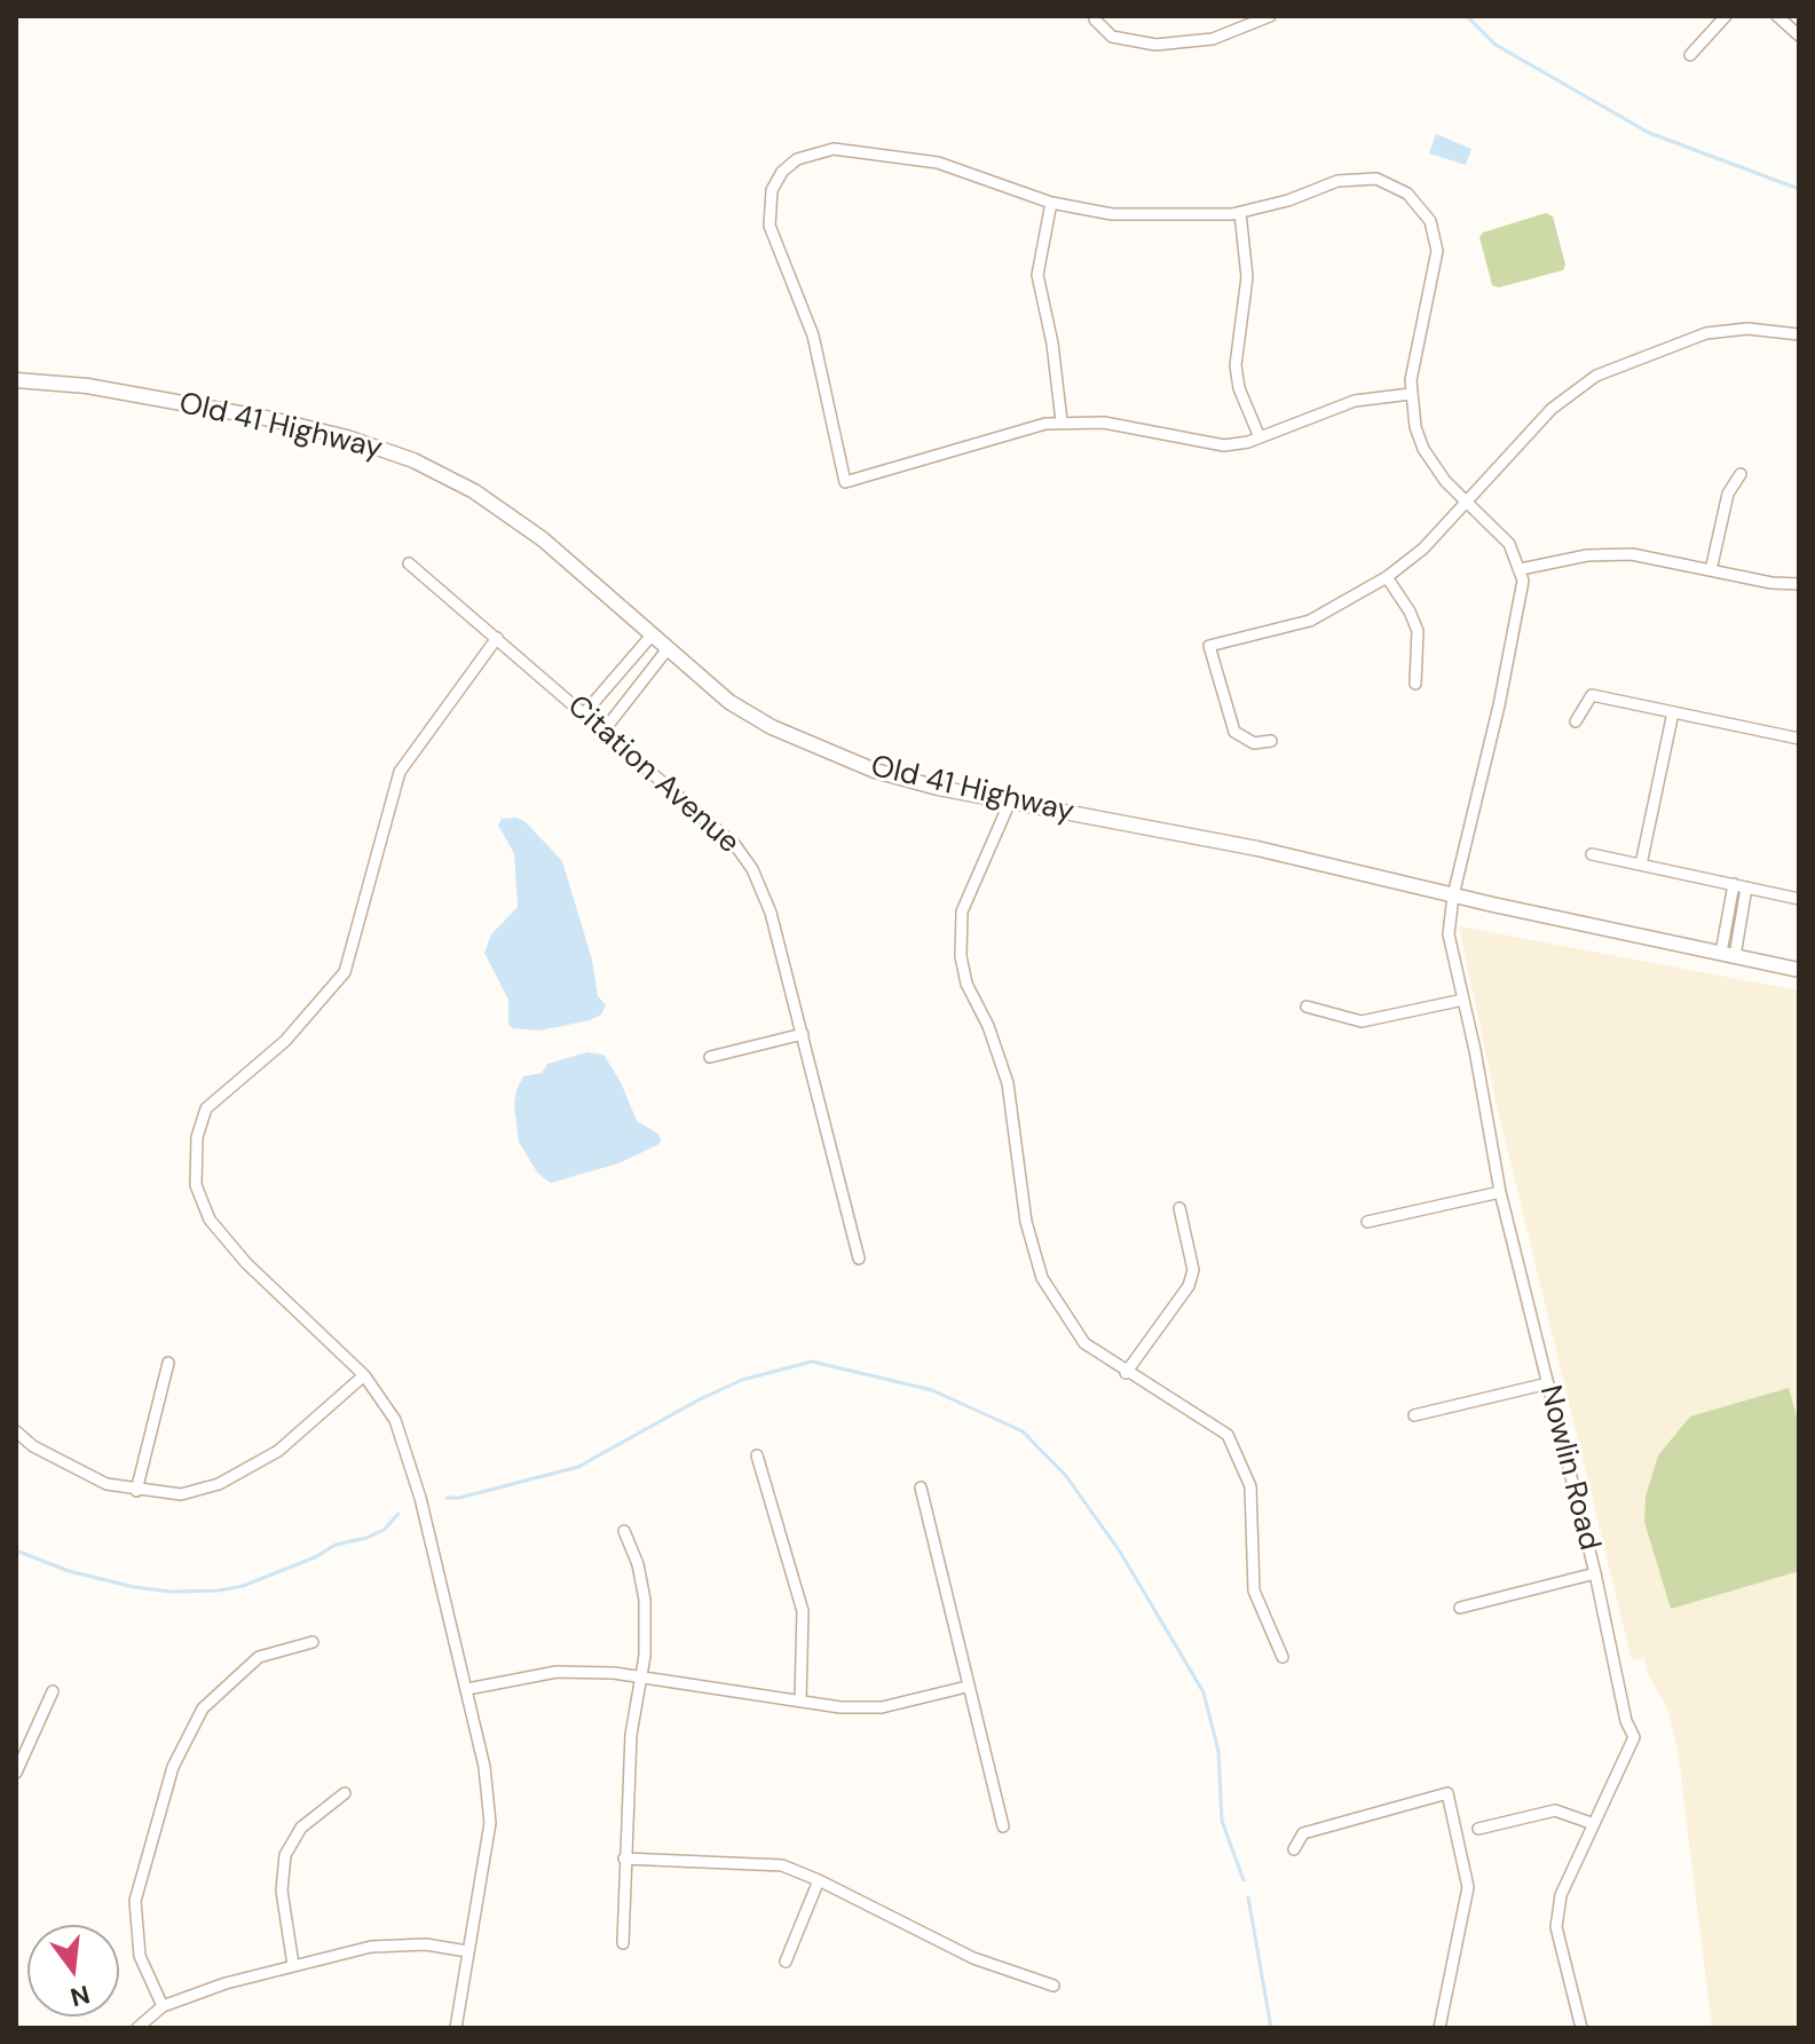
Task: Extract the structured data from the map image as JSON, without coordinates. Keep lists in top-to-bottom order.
{
  "streets": {
    "main road": ["Old 41 Highway"],
    "street": ["Citation Avenue", "Nowlin Road"]
  },
  "crossings": [
    ["Old 41 Highway", "Nowlin Road"]
  ],
  "north": "bottom"
}
